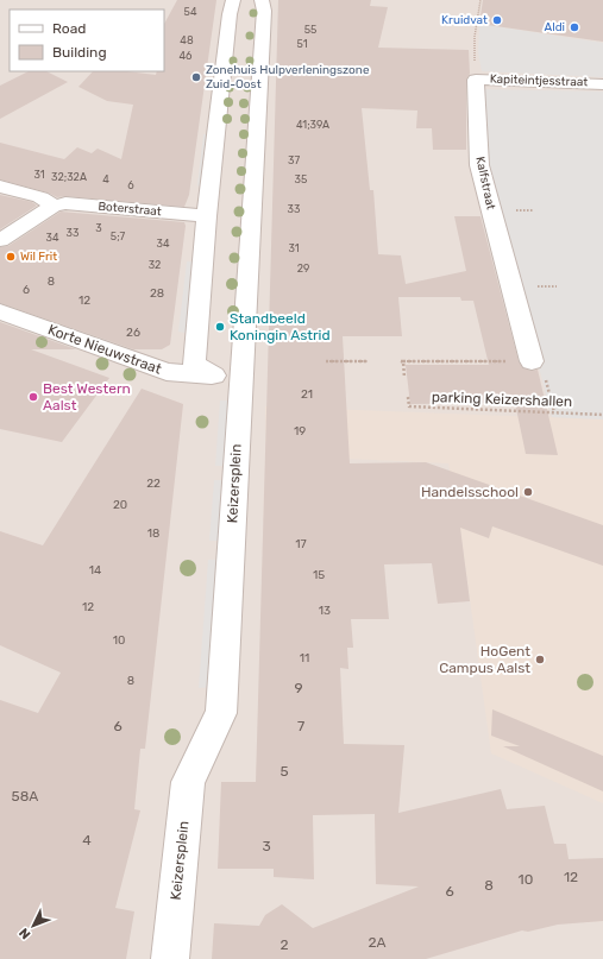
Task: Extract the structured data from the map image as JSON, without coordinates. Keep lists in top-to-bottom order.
{
  "streets": {
    "street": [
      "Kapiteintjesstraat",
      "Kalfstraat",
      "Boterstraat",
      "Korte Nieuwstraat",
      "Keizersplein"
    ],
    "path": ["parking Keizershallen"]
  },
  "crossings": [
    ["Kapiteintjesstraat", "Kalfstraat"],
    ["Korte Nieuwstraat", "Keizersplein"]
  ],
  "places": [
    "Kruidvat",
    "Aldi",
    "Zonehuis Hulpverleningszone Zuid-Oost",
    "Wil Frit",
    "Standbeeld Koningin Astrid",
    "Best Western Aalst",
    "Handelsschool",
    "HoGent Campus Aalst"
  ],
  "house_numbers": [
    "54",
    "55",
    "48",
    "51",
    "46",
    "41;39A",
    "37",
    "31",
    "32;32A",
    "4",
    "35",
    "6",
    "33",
    "3",
    "33",
    "5;7",
    "34",
    "34",
    "31",
    "32",
    "29",
    "8",
    "6",
    "28",
    "12",
    "26",
    "21",
    "19",
    "22",
    "20",
    "18",
    "17",
    "14",
    "15",
    "12",
    "13",
    "10",
    "11",
    "8",
    "9",
    "6",
    "7",
    "5",
    "58A",
    "4",
    "3",
    "12",
    "10",
    "8",
    "6",
    "2A",
    "2"
  ],
  "legend": ["Road", "Building"],
  "north": "bottom left"
}
